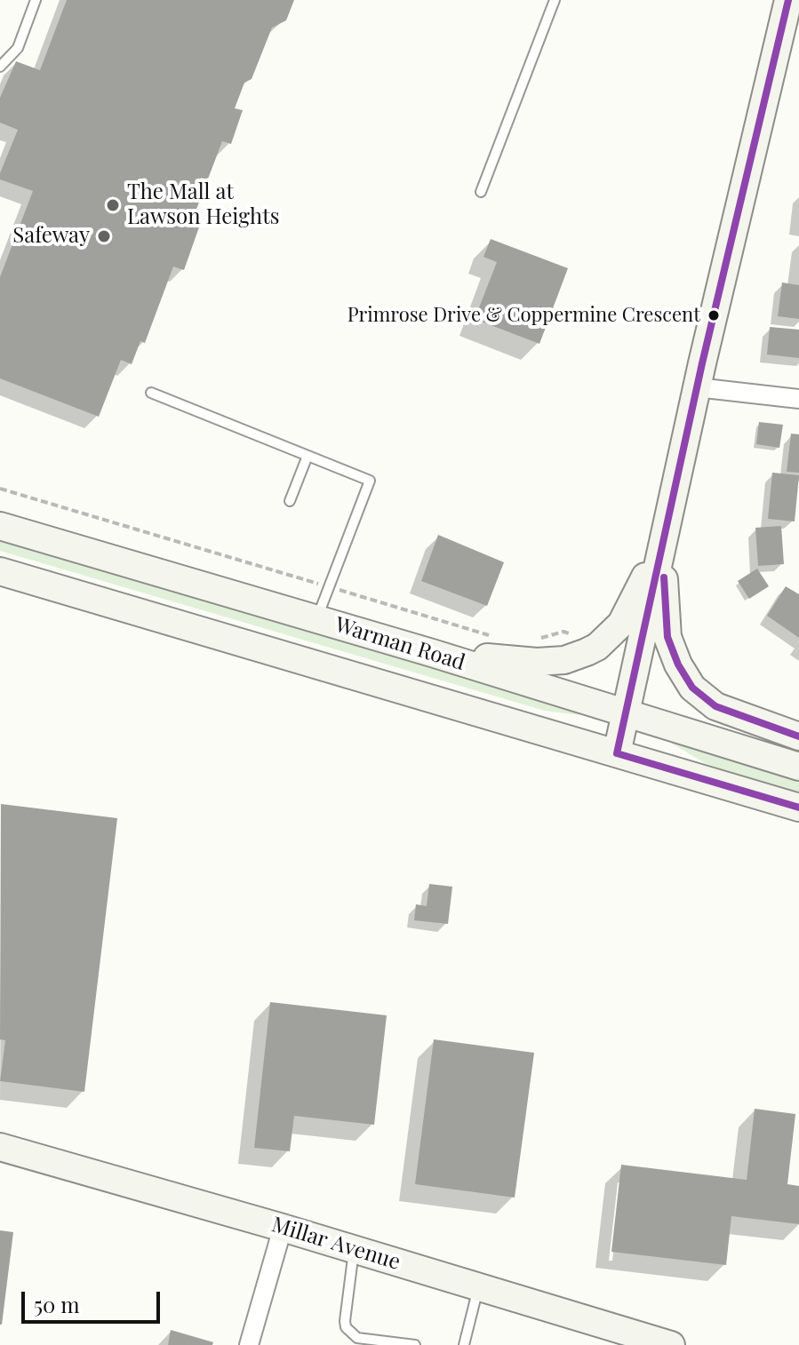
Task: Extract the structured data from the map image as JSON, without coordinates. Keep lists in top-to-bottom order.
{
  "streets": {
    "main road": ["Warman Road", "Millar Avenue"]
  },
  "places": ["The Mall at Lawson Heights", "Safeway", "Primrose Drive & Coppermine Crescent"],
  "scale_bar": "50 m"
}
